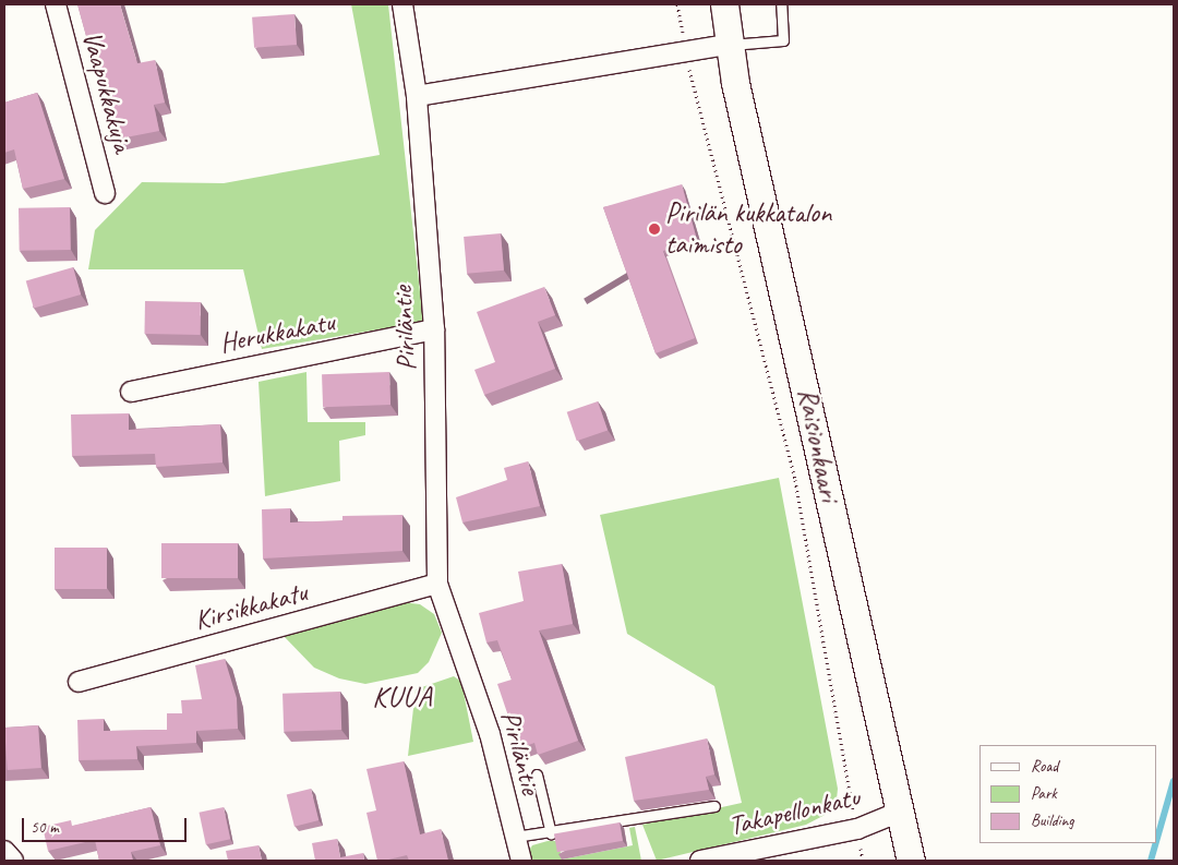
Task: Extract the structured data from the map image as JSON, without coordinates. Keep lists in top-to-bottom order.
{
  "streets": {
    "main road": ["Raisionkaari"],
    "street": [
      "Vaapukkakuja",
      "Piriläntie",
      "Herukkakatu",
      "Kirsikkakatu",
      "Takapellonkatu"
    ]
  },
  "crossings": [
    ["Piriläntie", "Herukkakatu"],
    ["Piriläntie", "Kirsikkakatu"],
    ["Raisionkaari", "Takapellonkatu"]
  ],
  "districts": ["KUUA"],
  "places": ["Pirilän kukkatalon taimisto"],
  "legend": ["Road", "Park", "Building"],
  "scale_bar": "50 m"
}
